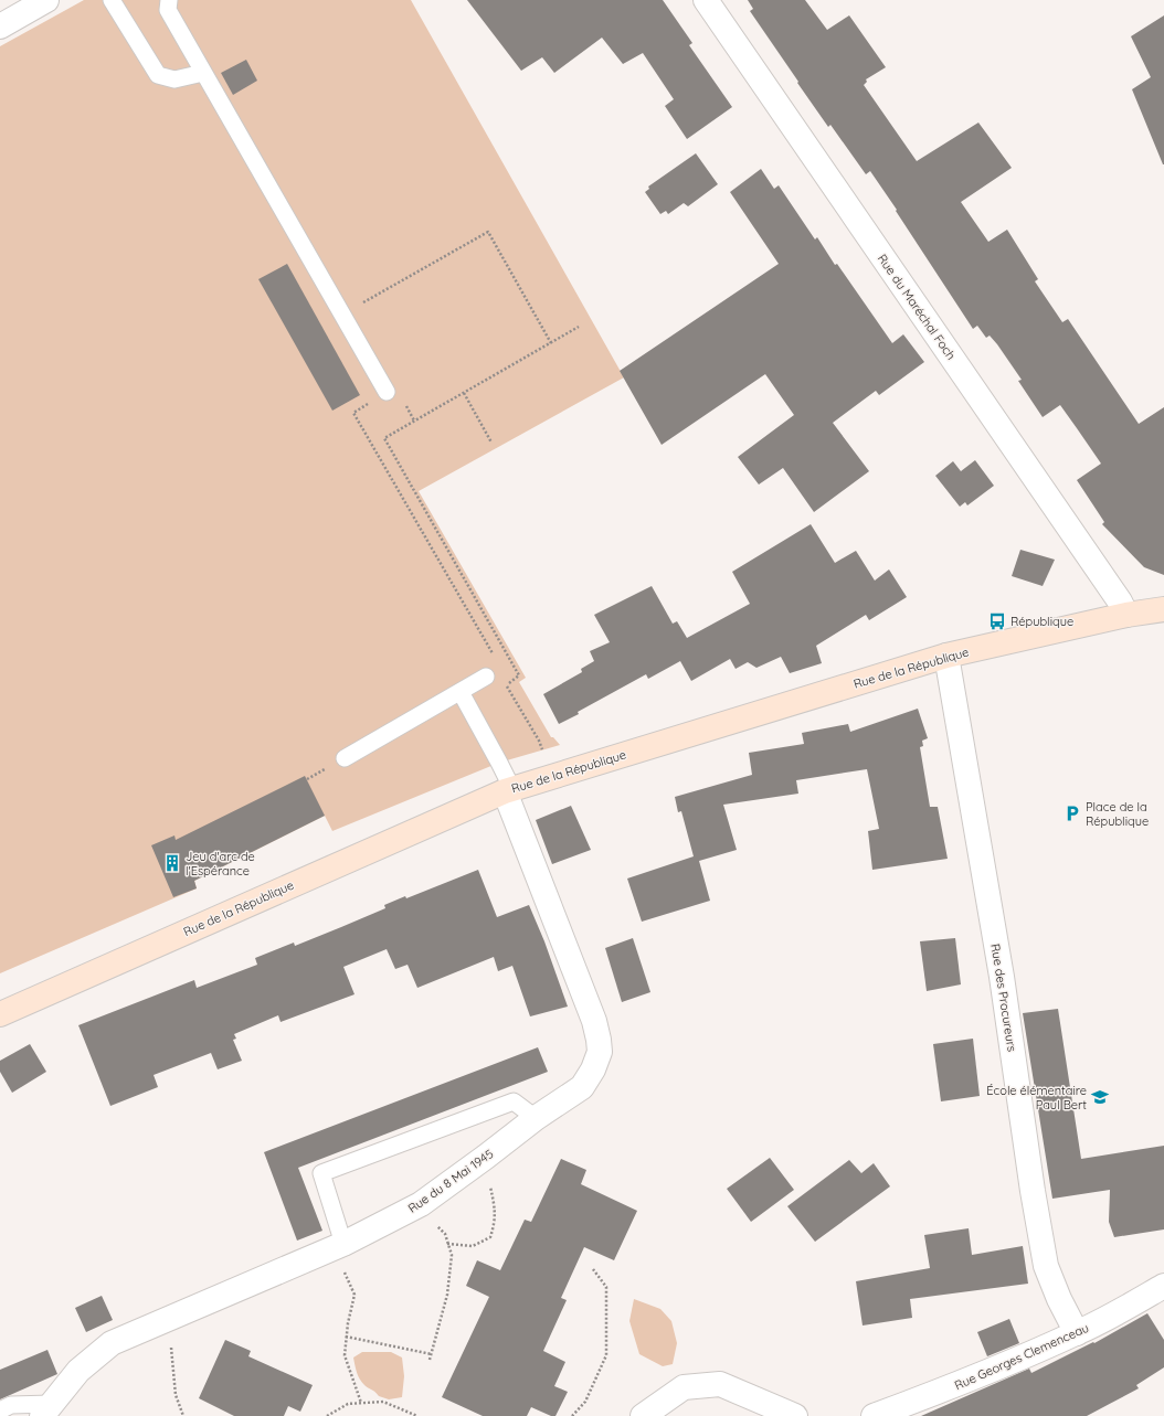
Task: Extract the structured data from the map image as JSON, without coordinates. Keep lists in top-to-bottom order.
{
  "streets": {
    "street": [
      "Rue du Maréchal Foch",
      "Rue de la République",
      "Rue des Procureurs",
      "Rue du 8 Mai 1945",
      "Rue Georges Clemenceau"
    ]
  },
  "crossings": [
    ["Rue du Maréchal Foch", "Rue de la République"],
    ["Rue de la République", "Rue des Procureurs"],
    ["Rue de la République", "Rue du 8 Mai 1945"],
    ["Rue des Procureurs", "Rue Georges Clemenceau"]
  ],
  "places": {
    "bus stop": ["République"],
    "parking": ["Place de la République"],
    "building": ["Jeu d'arc de l'Espérance"],
    "school or university": ["École élémentaire Paul Bert"]
  }
}
